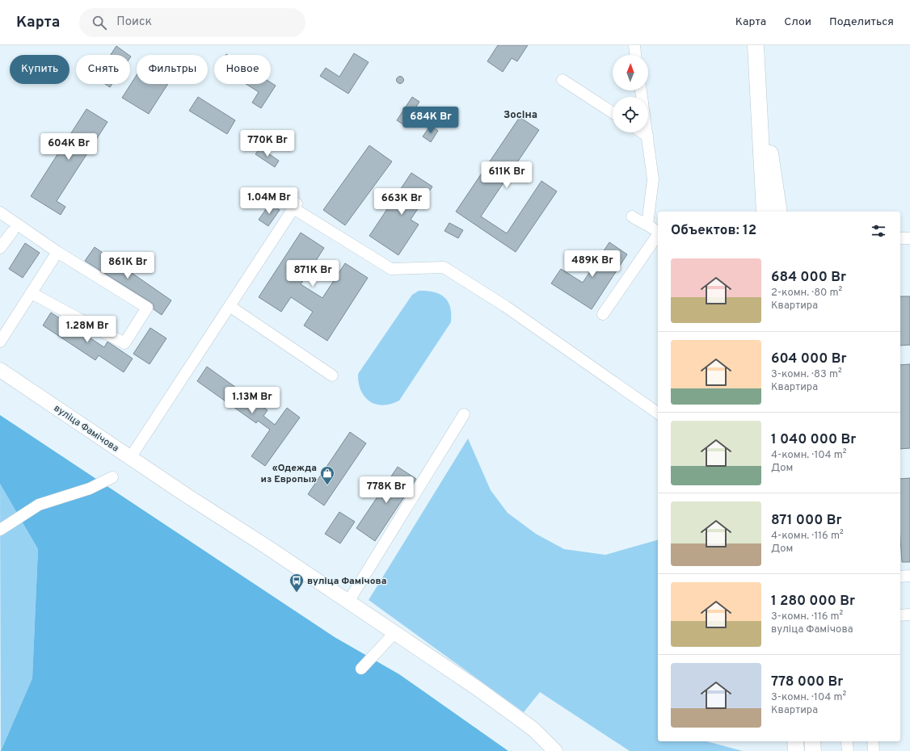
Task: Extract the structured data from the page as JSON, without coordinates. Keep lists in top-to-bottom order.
{
  "streets": {
    "main road": ["вуліца Фамічова"]
  },
  "districts": ["Зосіна"],
  "places": {
    "shop": ["«Одежда из Европы»"],
    "bus stop": ["вуліца Фамічова"]
  },
  "north": "top",
  "page": {
    "header": "Карта",
    "search": "Поиск",
    "nav": ["Карта", "Слои", "Поделиться"],
    "chip": [
      "Купить",
      "Снять",
      "Фильтры",
      "Новое"
    ],
    "price": [
      "684K Br",
      "770K Br",
      "604K Br",
      "611K Br",
      "1.04M Br",
      "663K Br",
      "489K Br",
      "861K Br",
      "871K Br",
      "1.28M Br",
      "1.13M Br",
      "778K Br"
    ],
    "heading": "Объектов: 12",
    "list": [
      {
        "name": "684 000 Br",
        "note": "2-комн. · 80 m² · Квартира"
      },
      {
        "name": "604 000 Br",
        "note": "3-комн. · 83 m² · Квартира"
      },
      {
        "name": "1 040 000 Br",
        "note": "4-комн. · 104 m² · Дом"
      },
      {
        "name": "871 000 Br",
        "note": "4-комн. · 116 m² · Дом"
      },
      {
        "name": "1 280 000 Br",
        "note": "3-комн. · 116 m² · вуліца Фамічова"
      },
      {
        "name": "778 000 Br",
        "note": "3-комн. · 104 m² · Квартира"
      }
    ]
  }
}
